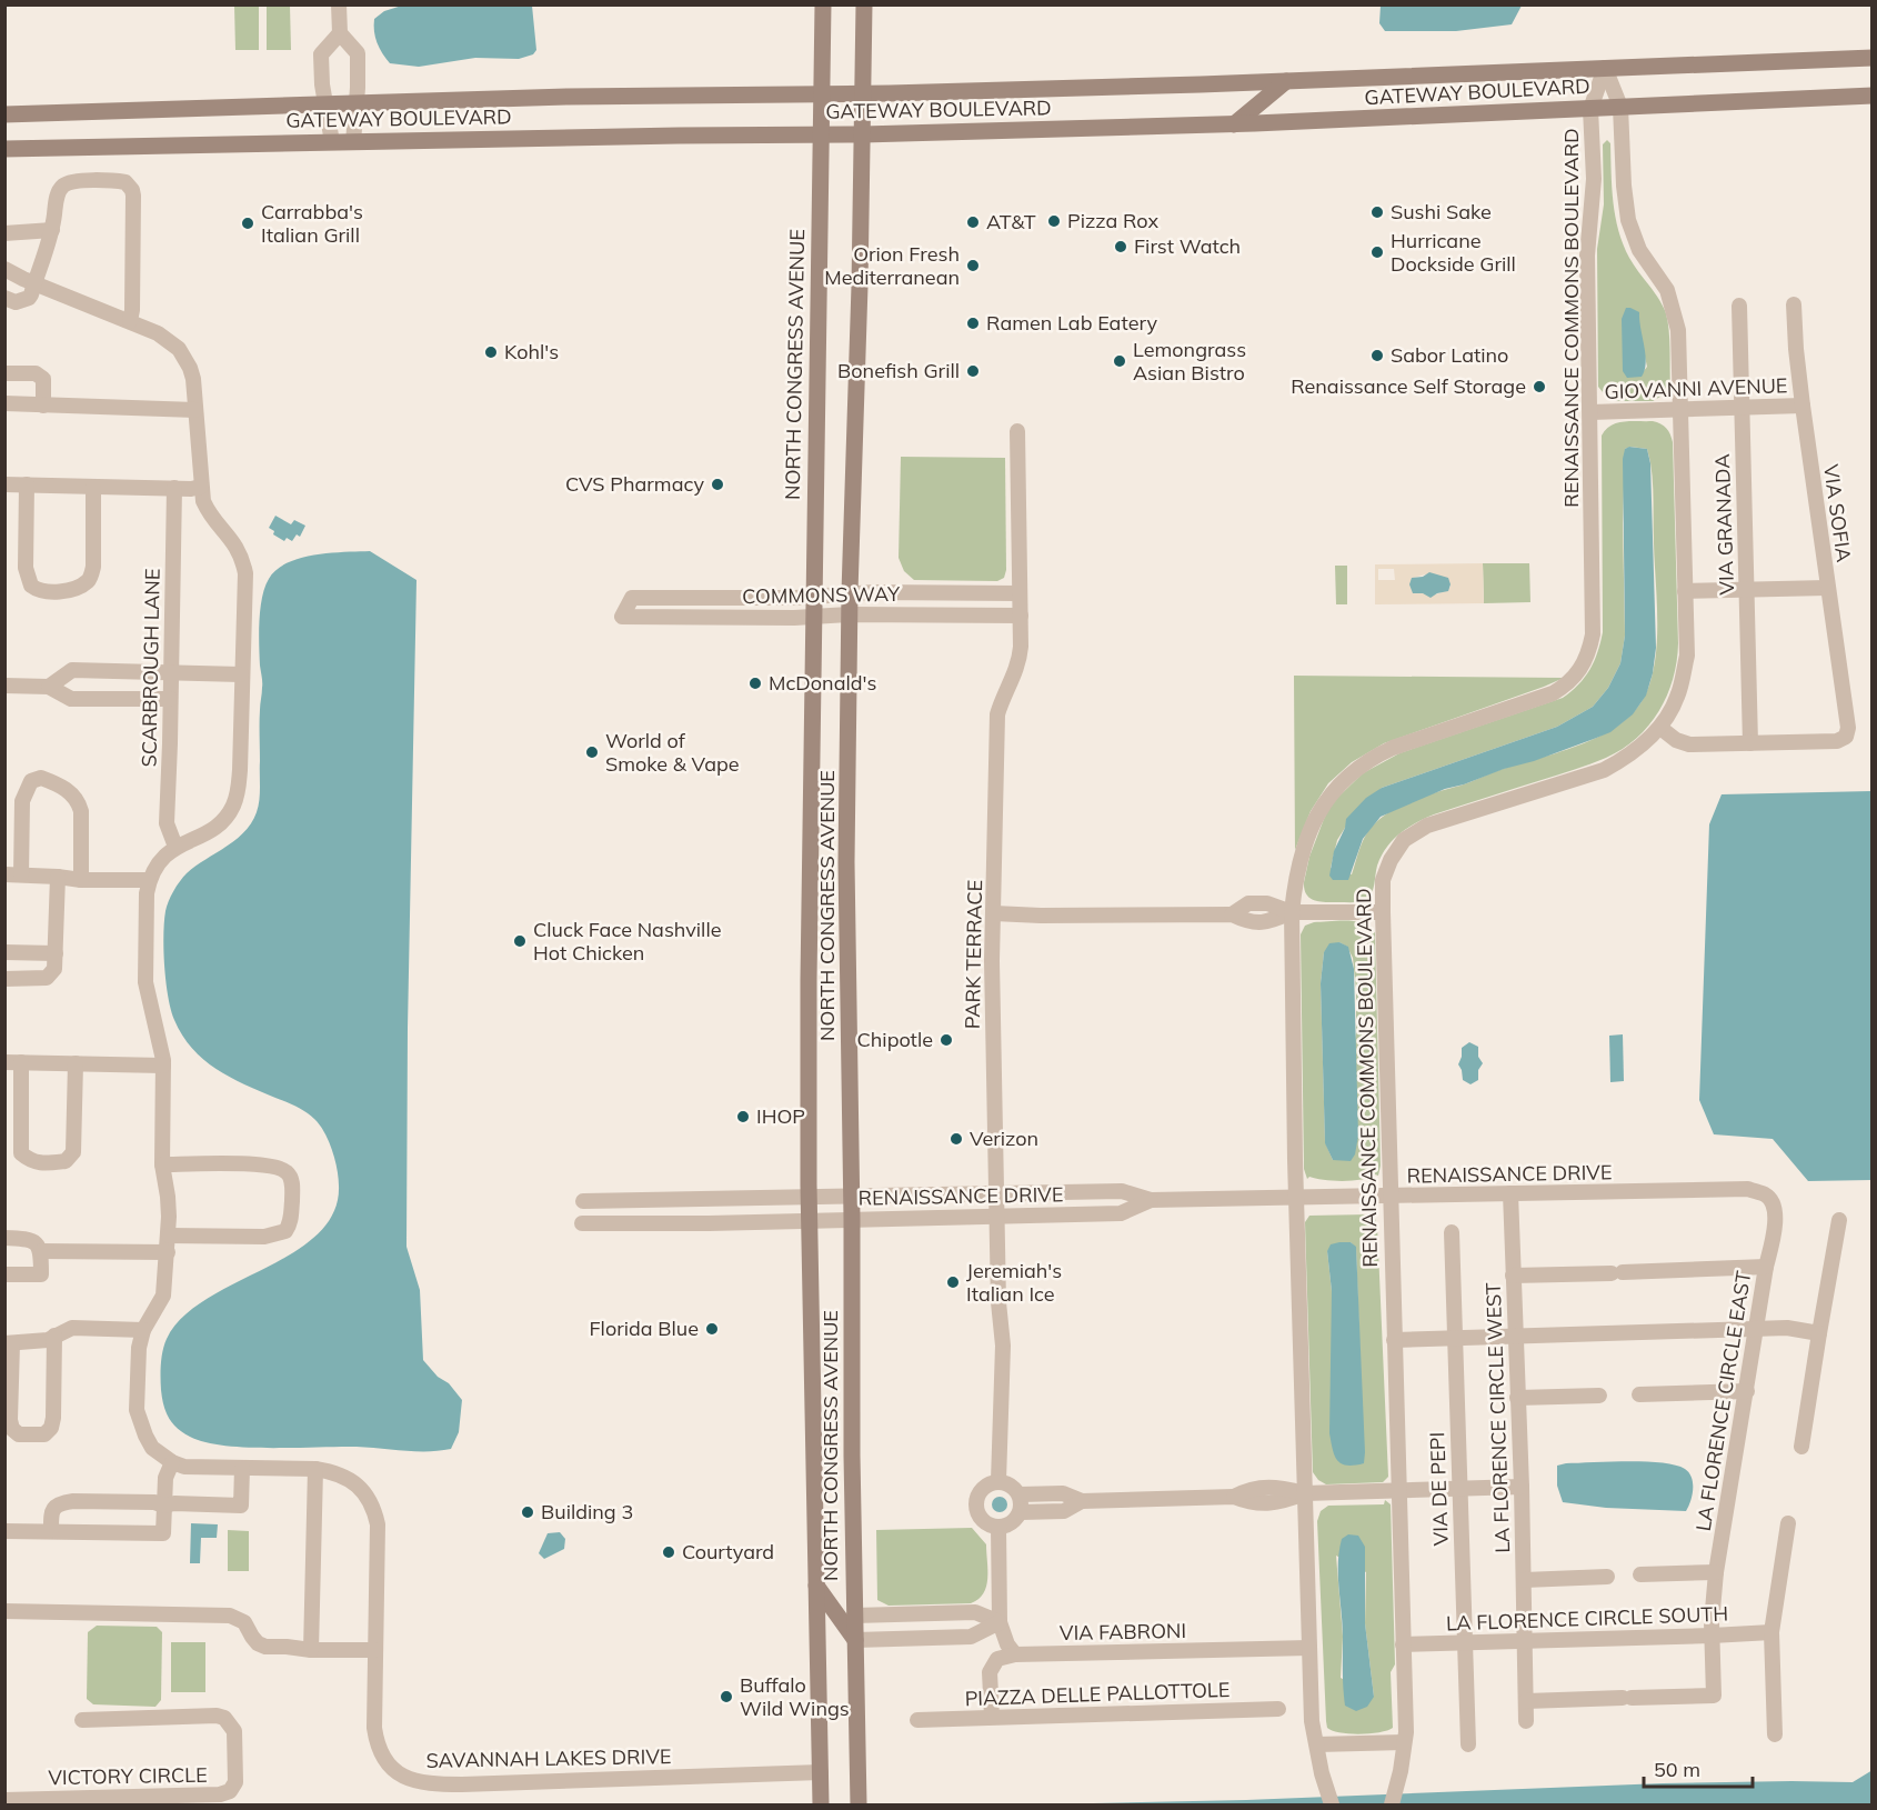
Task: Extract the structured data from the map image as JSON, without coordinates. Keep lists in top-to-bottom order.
{
  "streets": {
    "main road": ["GATEWAY BOULEVARD", "NORTH CONGRESS AVENUE"],
    "street": [
      "RENAISSANCE COMMONS BOULEVARD",
      "GIOVANNI AVENUE",
      "VIA SOFIA",
      "VIA GRANADA",
      "COMMONS WAY",
      "SCARBROUGH LANE",
      "PARK TERRACE",
      "RENAISSANCE DRIVE",
      "LA FLORENCE CIRCLE EAST",
      "LA FLORENCE CIRCLE WEST",
      "VIA DE PEPI",
      "LA FLORENCE CIRCLE SOUTH",
      "VIA FABRONI",
      "PIAZZA DELLE PALLOTTOLE",
      "SAVANNAH LAKES DRIVE",
      "VICTORY CIRCLE"
    ]
  },
  "crossings": [
    ["GATEWAY BOULEVARD", "RENAISSANCE COMMONS BOULEVARD"],
    ["GATEWAY BOULEVARD", "NORTH CONGRESS AVENUE"],
    ["RENAISSANCE COMMONS BOULEVARD", "GIOVANNI AVENUE"],
    ["RENAISSANCE COMMONS BOULEVARD", "RENAISSANCE DRIVE"],
    ["RENAISSANCE COMMONS BOULEVARD", "LA FLORENCE CIRCLE SOUTH"],
    ["RENAISSANCE COMMONS BOULEVARD", "VIA FABRONI"],
    ["NORTH CONGRESS AVENUE", "COMMONS WAY"],
    ["NORTH CONGRESS AVENUE", "RENAISSANCE DRIVE"],
    ["NORTH CONGRESS AVENUE", "SAVANNAH LAKES DRIVE"],
    ["GIOVANNI AVENUE", "VIA SOFIA"],
    ["GIOVANNI AVENUE", "VIA GRANADA"],
    ["VIA SOFIA", "VIA GRANADA"],
    ["COMMONS WAY", "PARK TERRACE"],
    ["PARK TERRACE", "RENAISSANCE DRIVE"],
    ["RENAISSANCE DRIVE", "LA FLORENCE CIRCLE EAST"],
    ["RENAISSANCE DRIVE", "LA FLORENCE CIRCLE WEST"],
    ["LA FLORENCE CIRCLE EAST", "LA FLORENCE CIRCLE WEST"],
    ["LA FLORENCE CIRCLE EAST", "LA FLORENCE CIRCLE SOUTH"],
    ["LA FLORENCE CIRCLE WEST", "LA FLORENCE CIRCLE SOUTH"],
    ["VIA DE PEPI", "LA FLORENCE CIRCLE SOUTH"]
  ],
  "places": [
    "Sushi Sake",
    "Pizza Rox",
    "AT&T",
    "Carrabba's Italian Grill",
    "First Watch",
    "Hurricane Dockside Grill",
    "Orion Fresh Mediterranean",
    "Ramen Lab Eatery",
    "Kohl's",
    "Sabor Latino",
    "Lemongrass Asian Bistro",
    "Bonefish Grill",
    "Renaissance Self Storage",
    "CVS Pharmacy",
    "McDonald's",
    "World of Smoke & Vape",
    "Cluck Face Nashville Hot Chicken",
    "Chipotle",
    "IHOP",
    "Verizon",
    "Jeremiah's Italian Ice",
    "Florida Blue",
    "Building 3",
    "Courtyard",
    "Buffalo Wild Wings"
  ],
  "scale_bar": "50 m"
}
